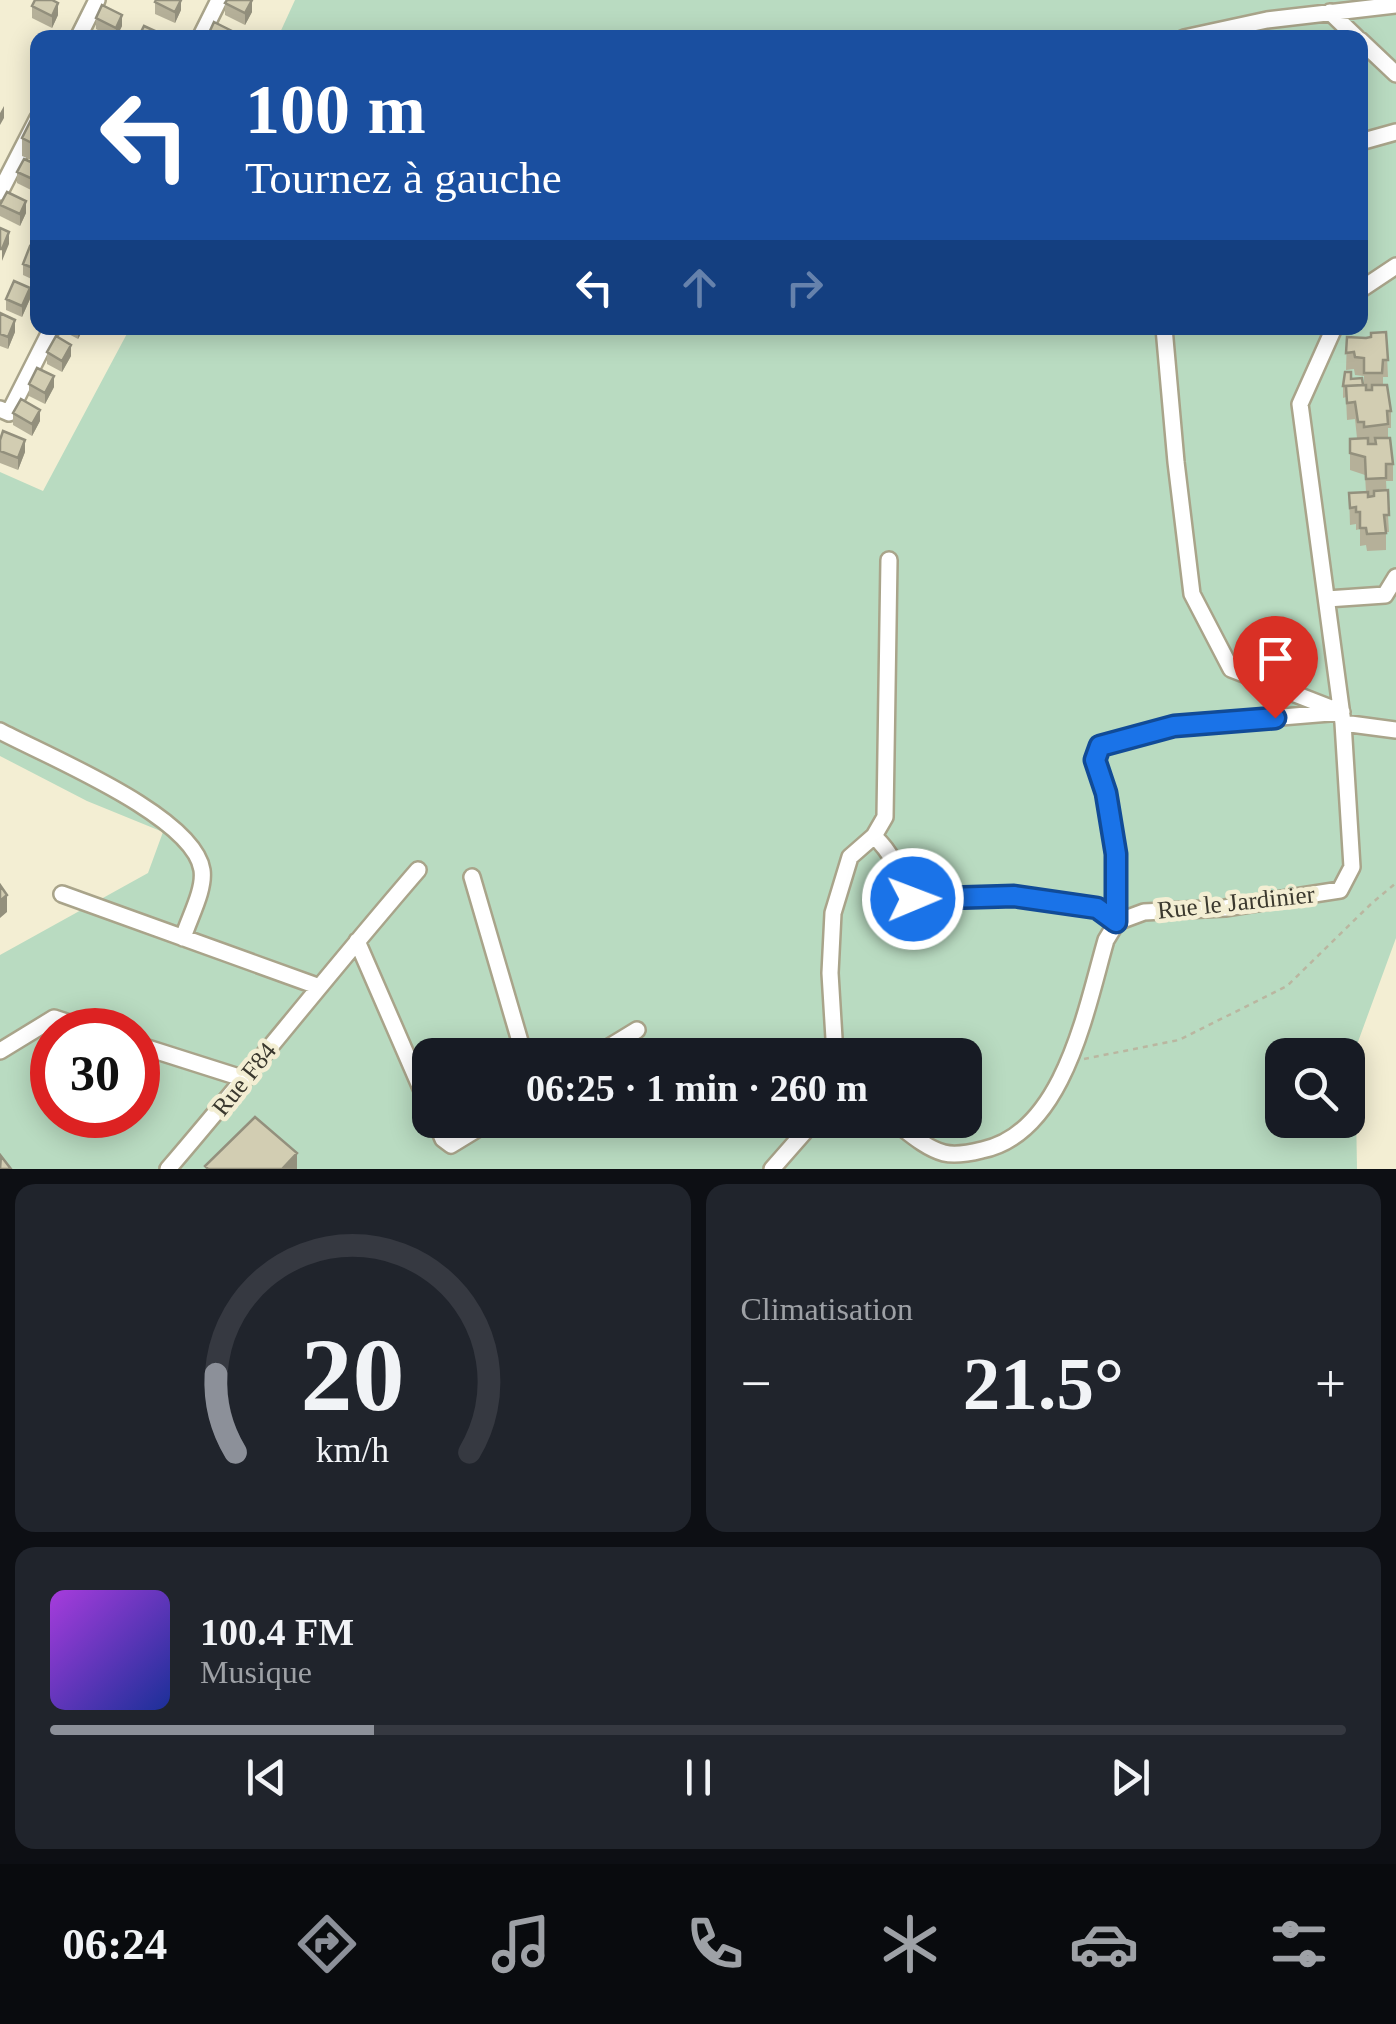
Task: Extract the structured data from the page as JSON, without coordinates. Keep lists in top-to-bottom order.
{
  "streets": {
    "street": ["Rue le Jardinier", "Rue F84"]
  },
  "page": {
    "turn": ["100 m", "Tournez à gauche"],
    "limit": "30",
    "trip": "06:25 · 1 min · 260 m",
    "tile": "Climatisation",
    "heat": ["−", "21.5°", "+"],
    "song": ["100.4 FM", "Musique"],
    "tabs": "06:24",
    "gauge": ["20", "km/h"]
  }
}
